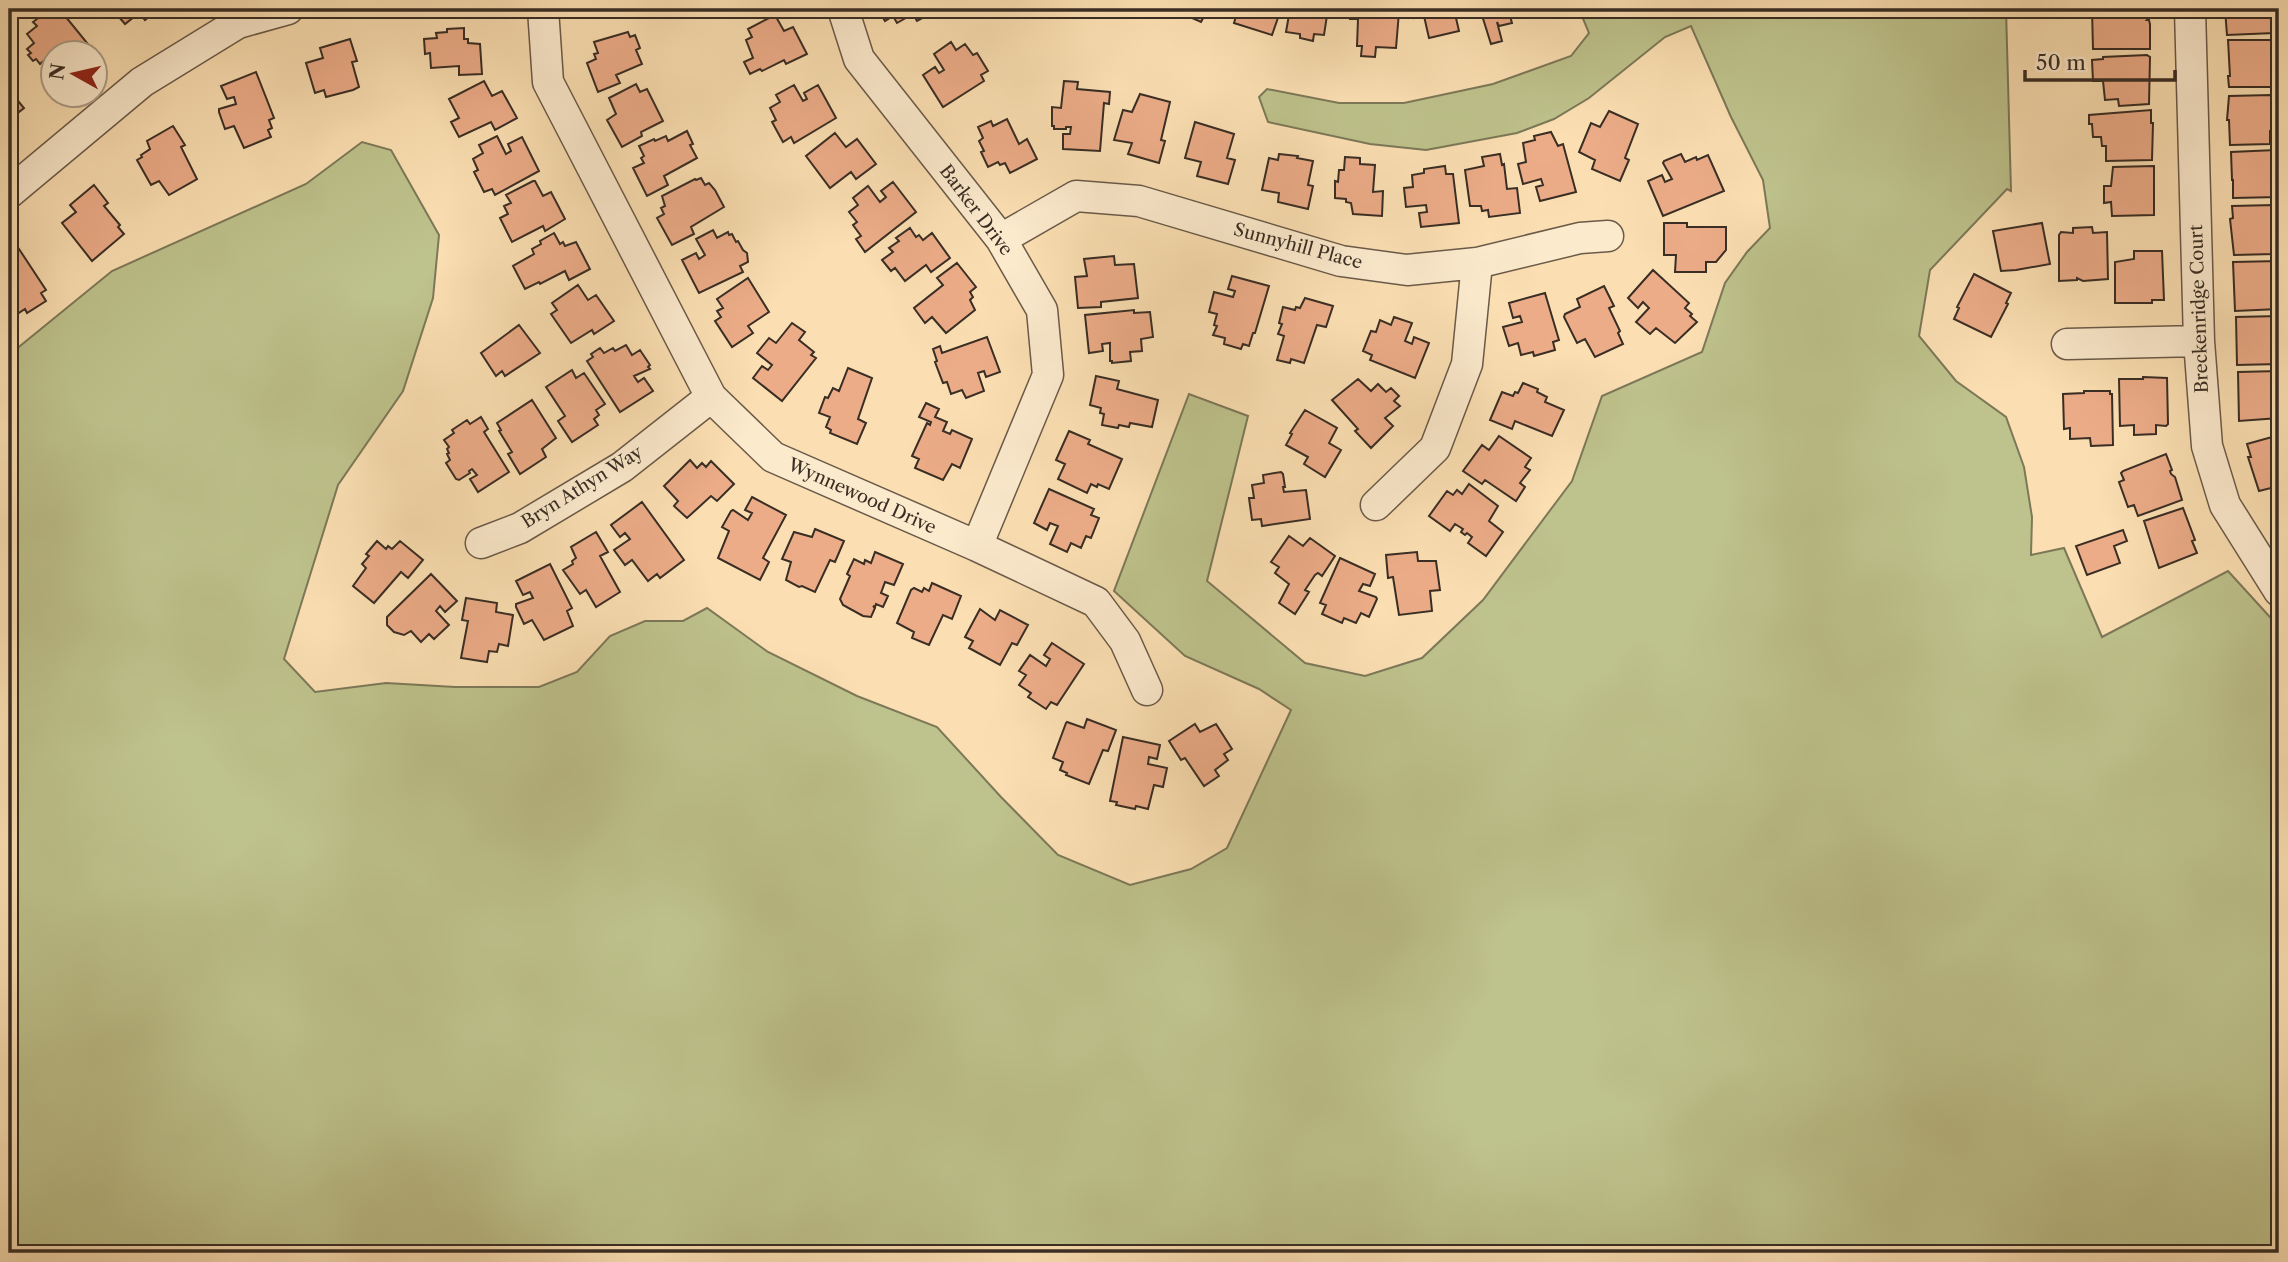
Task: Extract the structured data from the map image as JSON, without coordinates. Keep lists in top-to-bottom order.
{
  "streets": {
    "street": [
      "Barker Drive",
      "Sunnyhill Place",
      "Breckenridge Court",
      "Bryn Athyn Way",
      "Wynnewood Drive"
    ]
  },
  "crossings": [
    ["Barker Drive", "Sunnyhill Place"],
    ["Barker Drive", "Wynnewood Drive"],
    ["Bryn Athyn Way", "Wynnewood Drive"]
  ],
  "scale_bar": "50 m",
  "north": "left"
}
